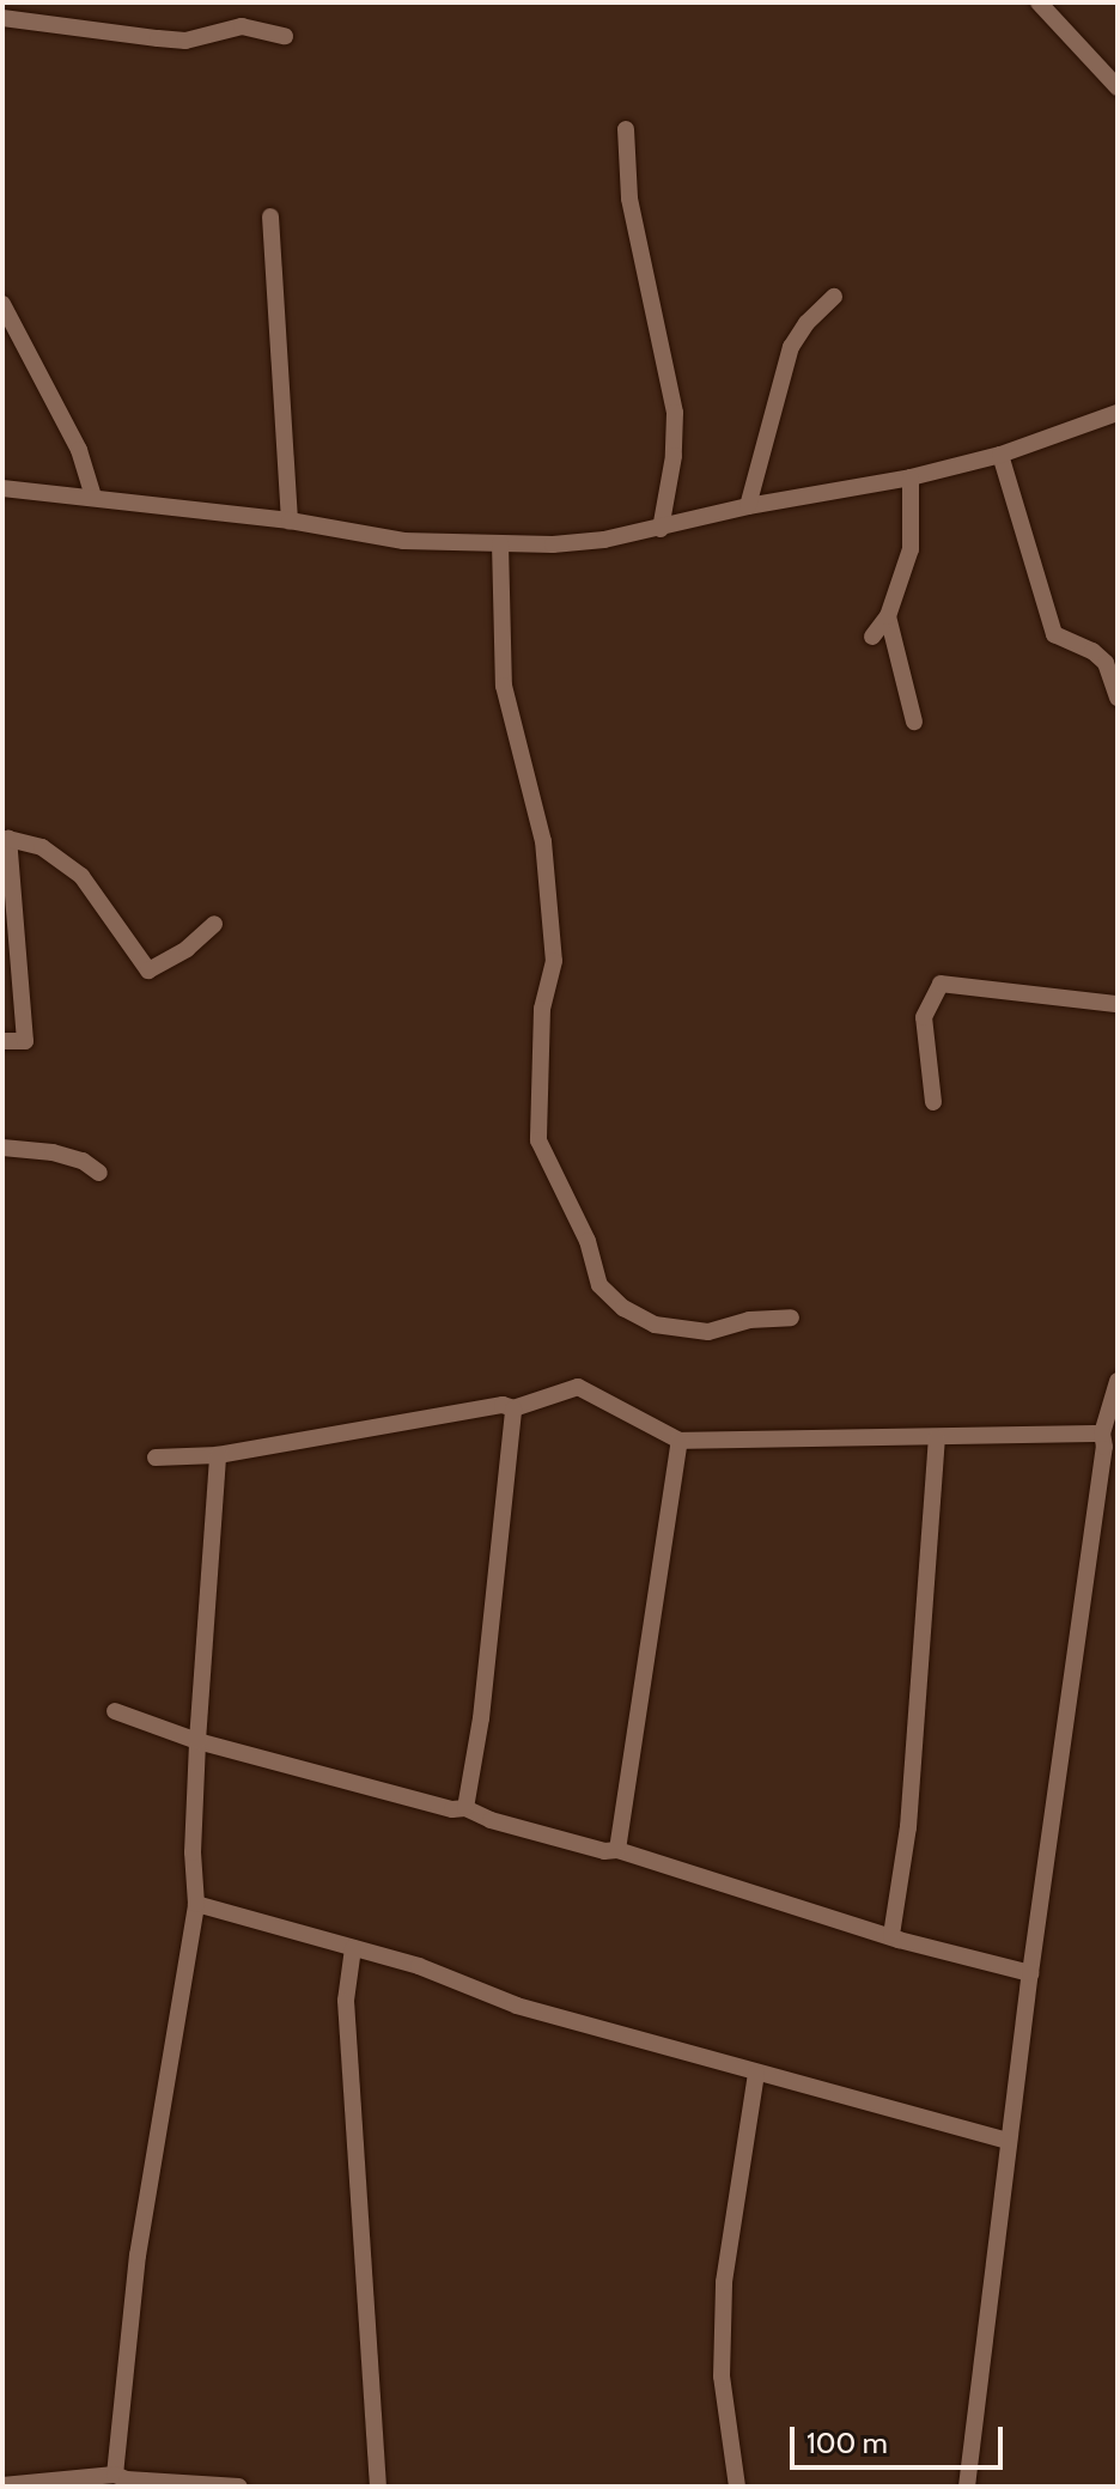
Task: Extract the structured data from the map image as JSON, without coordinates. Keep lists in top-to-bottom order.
{
  "scale_bar": "100 m"
}
